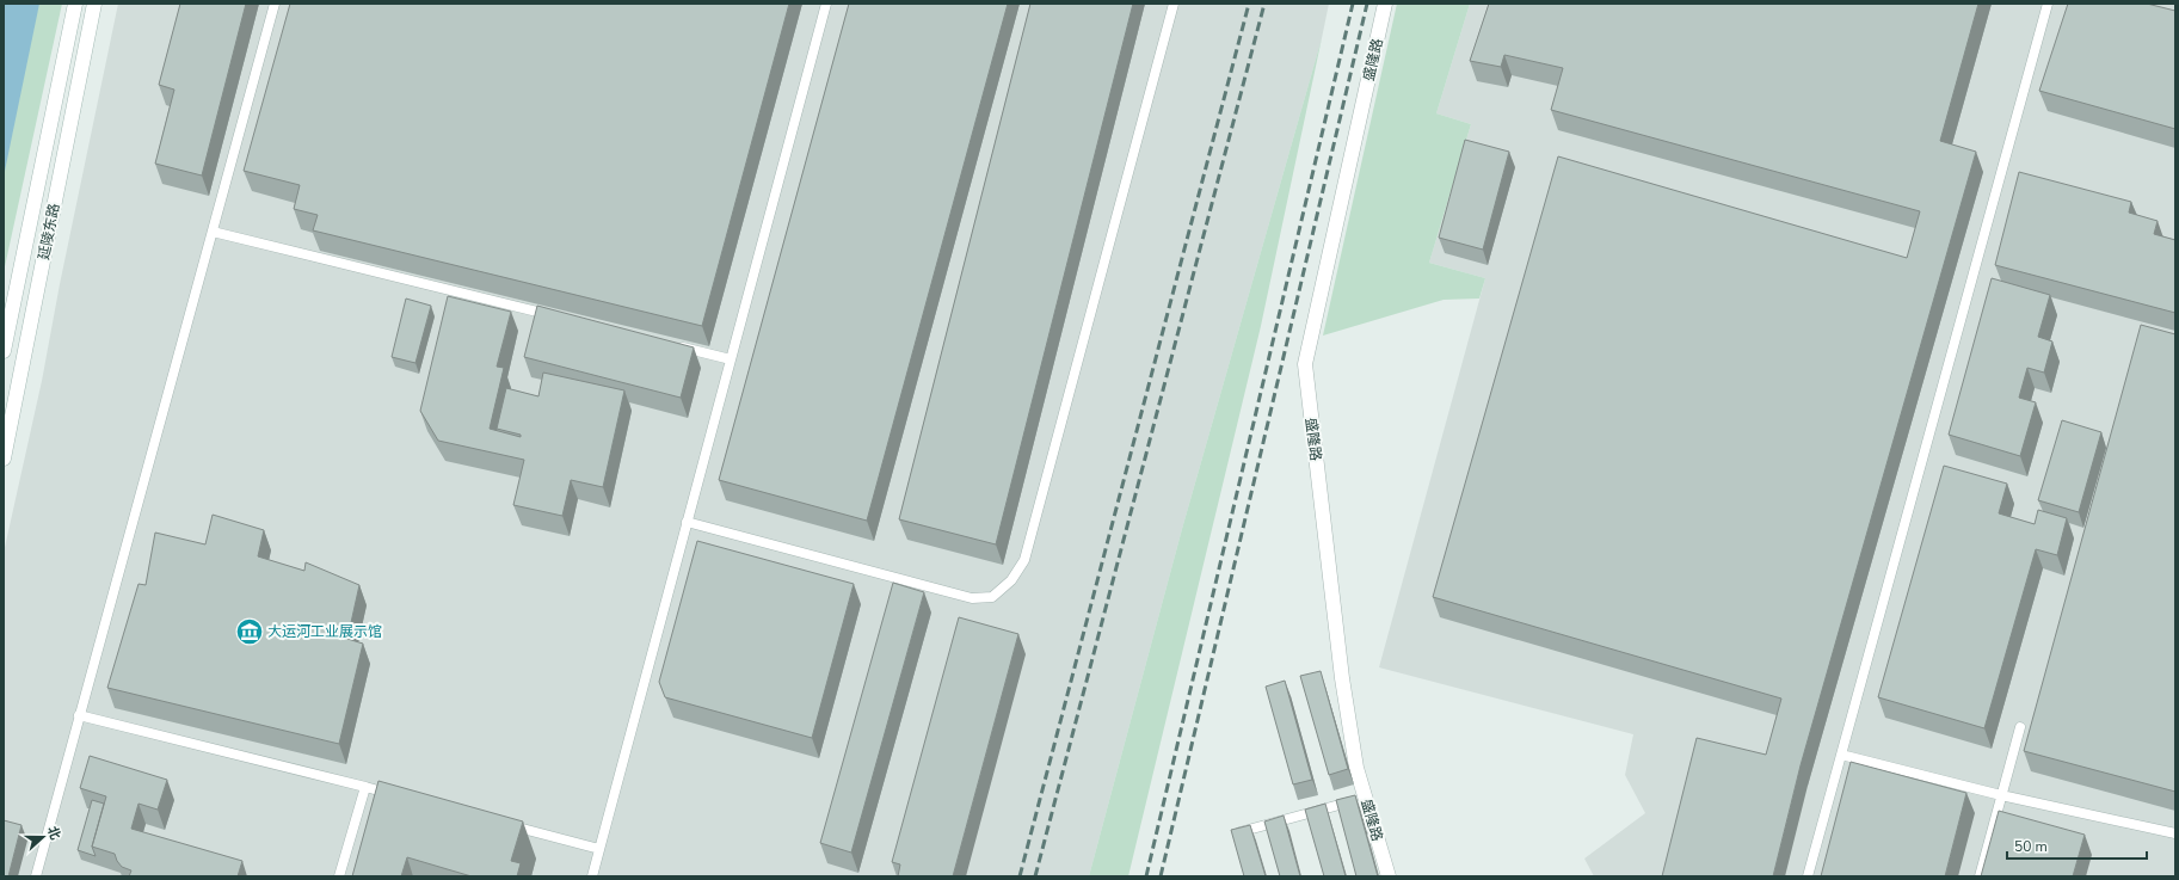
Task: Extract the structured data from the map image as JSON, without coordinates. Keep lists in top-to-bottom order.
{
  "streets": {
    "street": ["盛隆路", "延陵东路"]
  },
  "places": {
    "museum": ["大运河工业展示馆"]
  },
  "scale_bar": "50 m",
  "north": "right"
}
